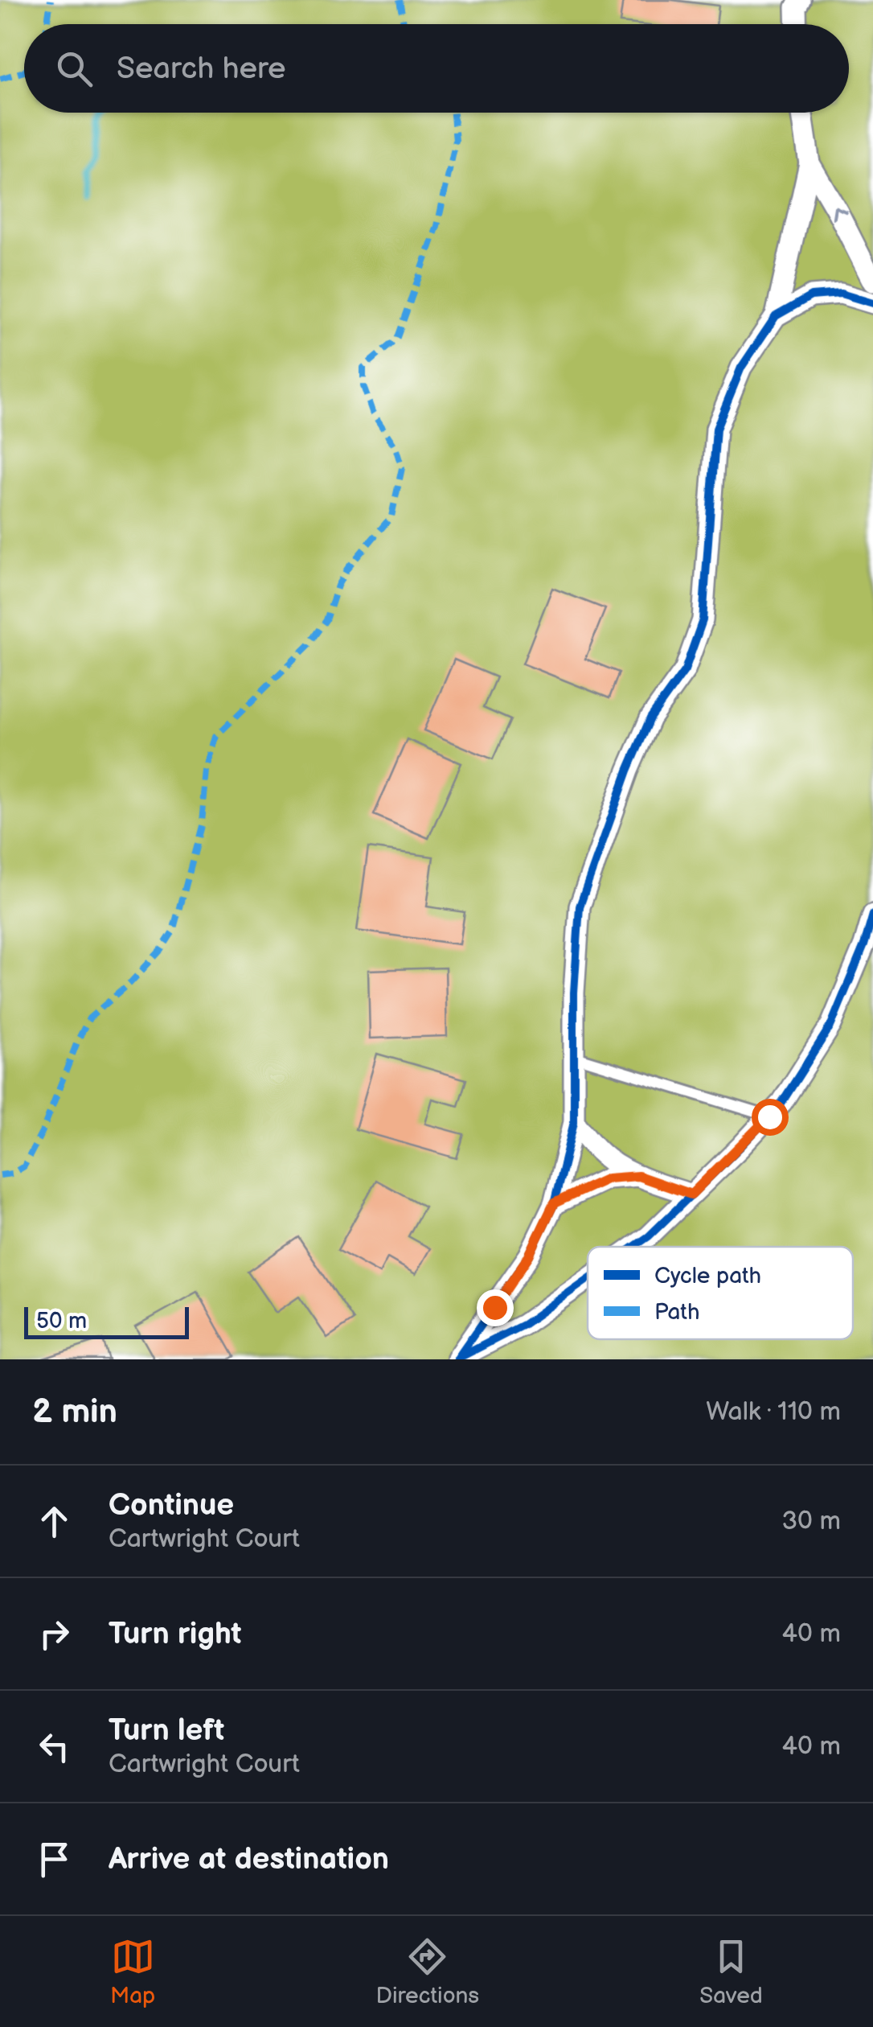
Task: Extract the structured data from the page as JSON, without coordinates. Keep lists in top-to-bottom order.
{
  "legend": ["Cycle path", "Path"],
  "scale_bar": "50 m",
  "page": {
    "search": "Search here",
    "scale": "50 m",
    "heading": ["2 min", "Walk · 110 m"],
    "list": [
      ["Continue", "Cartwright Court", "30 m"],
      ["Turn right", "40 m"],
      ["Turn left", "Cartwright Court", "40 m"],
      "Arrive at destination"
    ],
    "nav": ["Map", "Directions", "Saved"]
  }
}
